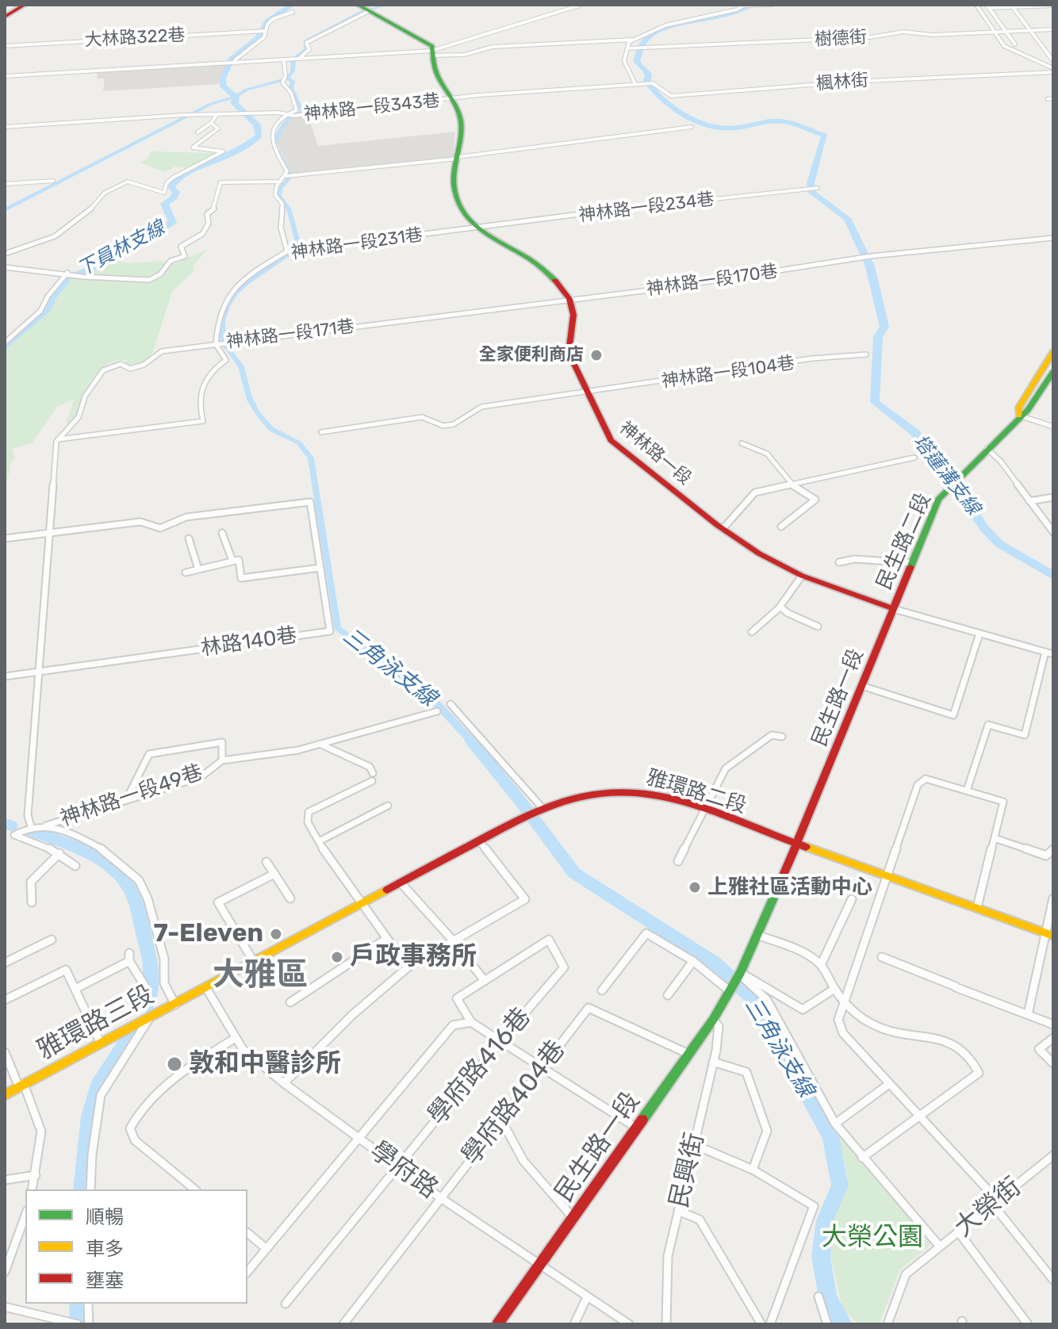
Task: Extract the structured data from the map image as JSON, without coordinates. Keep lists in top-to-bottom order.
{
  "streets": {
    "street": [
      "大林路322巷",
      "樹德街",
      "楓林街",
      "神林路一段343巷",
      "神林路一段234巷",
      "神林路一段231巷",
      "神林路一段170巷",
      "神林路一段171巷",
      "神林路一段104巷",
      "神林路一段",
      "民生路二段",
      "林路140巷",
      "民生路一段",
      "雅環路二段",
      "神林路一段49巷",
      "雅環路三段",
      "學府路416巷",
      "學府路404巷",
      "學府路",
      "民興街",
      "大榮街"
    ]
  },
  "crossings": [
    ["楓林街", "神林路一段343巷"],
    ["神林路一段234巷", "神林路一段231巷"],
    ["神林路一段231巷", "神林路一段171巷"],
    ["神林路一段170巷", "神林路一段171巷"],
    ["神林路一段170巷", "神林路一段"],
    ["神林路一段171巷", "神林路一段"],
    ["神林路一段104巷", "神林路一段"],
    ["神林路一段", "民生路二段"],
    ["神林路一段", "民生路一段"],
    ["民生路二段", "民生路一段"],
    ["民生路一段", "雅環路二段"],
    ["民生路一段", "學府路404巷"],
    ["民生路一段", "學府路"],
    ["民生路一段", "民興街"],
    ["雅環路二段", "雅環路三段"],
    ["雅環路二段", "學府路"],
    ["雅環路三段", "學府路"],
    ["學府路416巷", "學府路"],
    ["學府路404巷", "學府路"]
  ],
  "districts": ["大雅區"],
  "water": ["下員林支線", "塔蓮溝支線", "三角泳支線"],
  "parks": ["大榮公園"],
  "places": [
    "全家便利商店",
    "上雅社區活動中心",
    "7-Eleven",
    "戶政事務所",
    "敦和中醫診所"
  ],
  "legend": ["順暢", "車多", "壅塞"]
}
